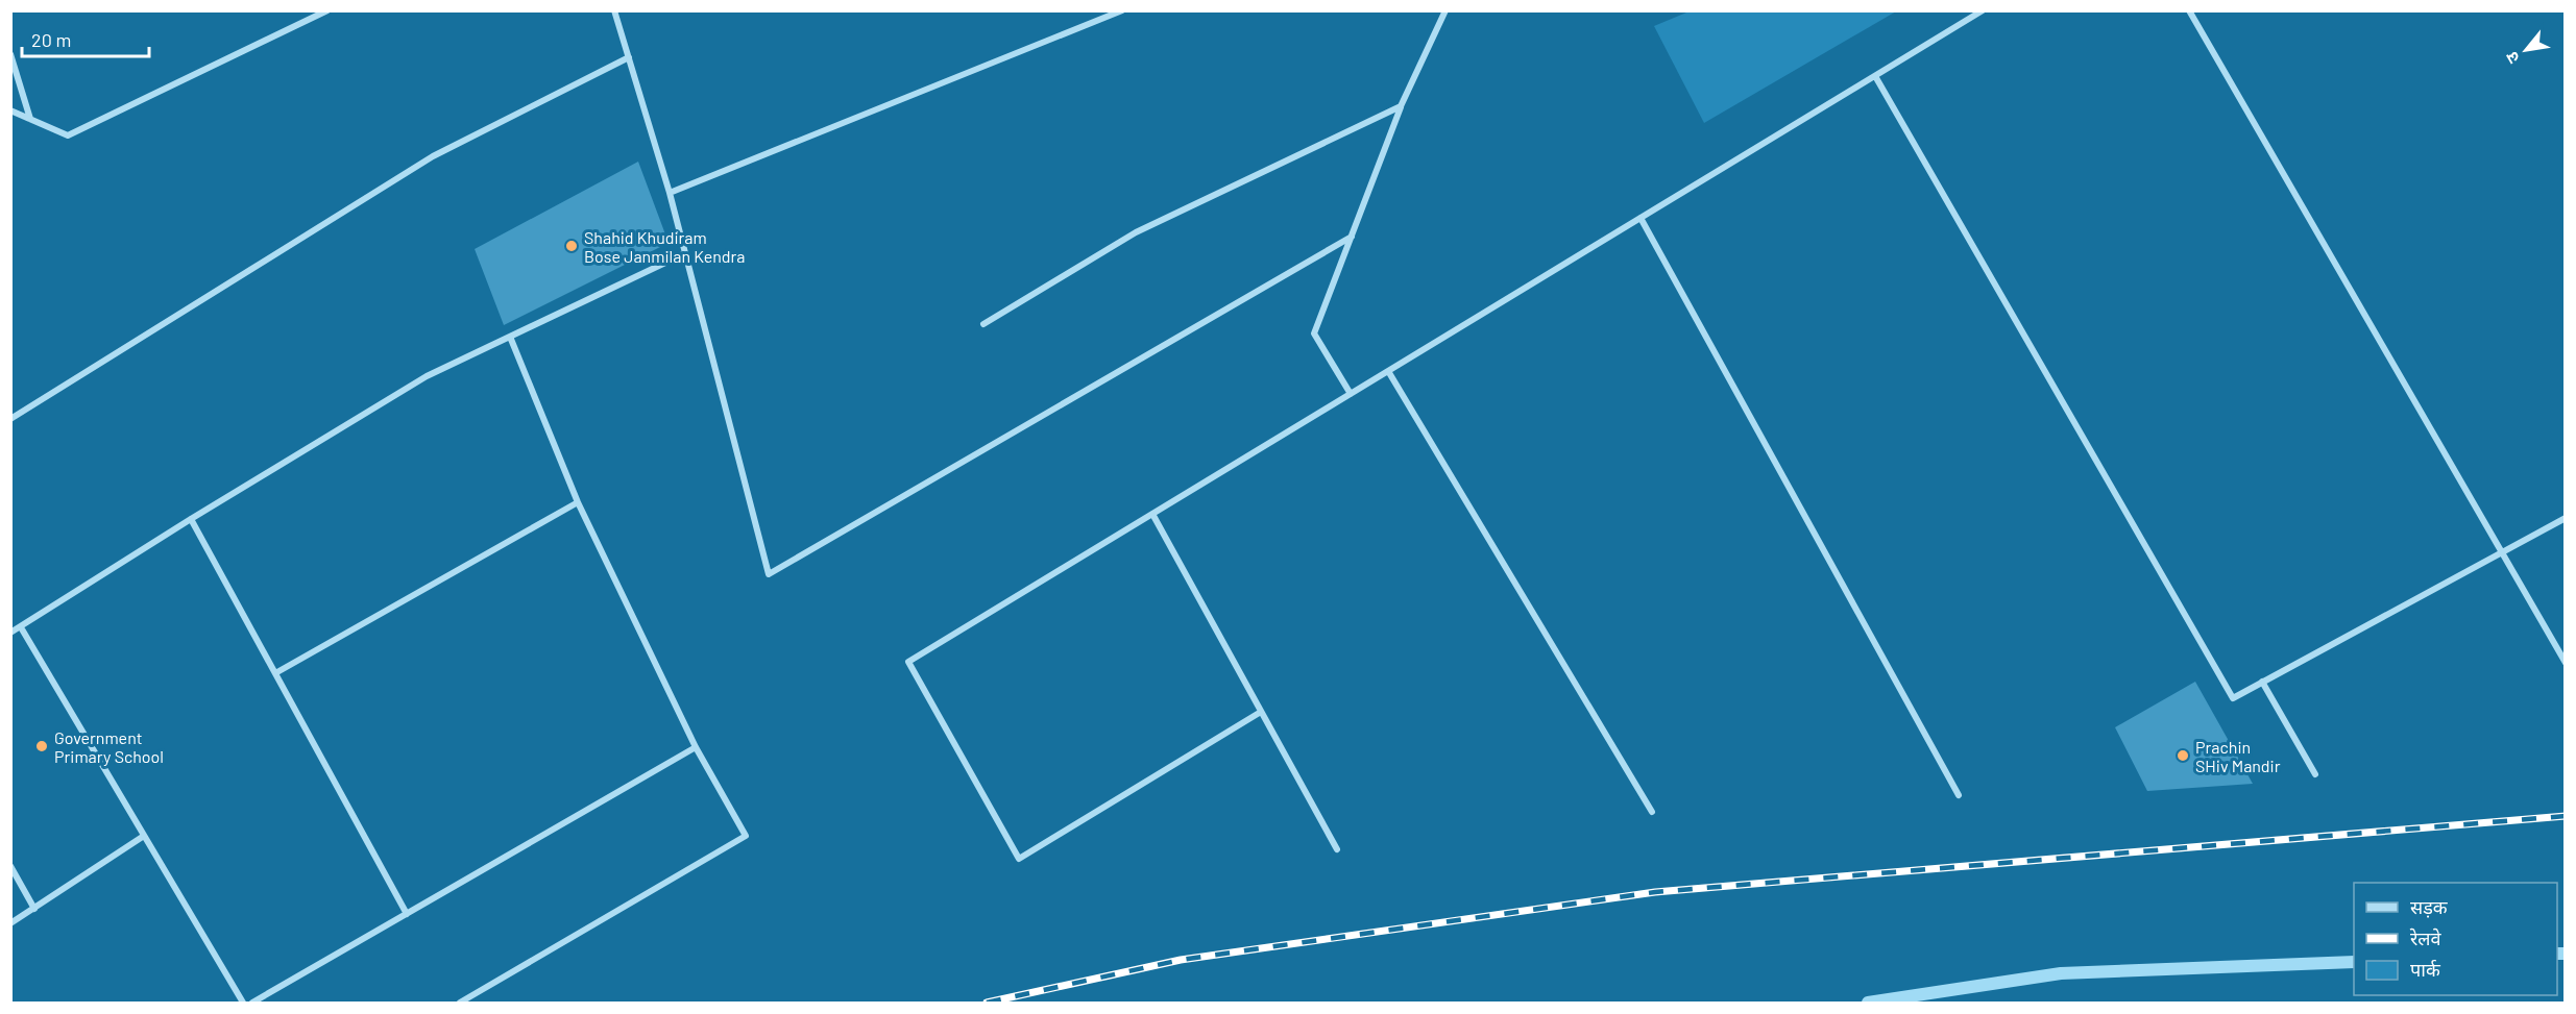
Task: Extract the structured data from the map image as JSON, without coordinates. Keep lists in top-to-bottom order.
{
  "places": ["Shahid Khudiram Bose Janmilan Kendra", "Government Primary School", "Prachin SHiv Mandir"],
  "legend": ["सड़क", "रेलवे", "पार्क"],
  "scale_bar": "20 m",
  "north": "bottom left"
}
